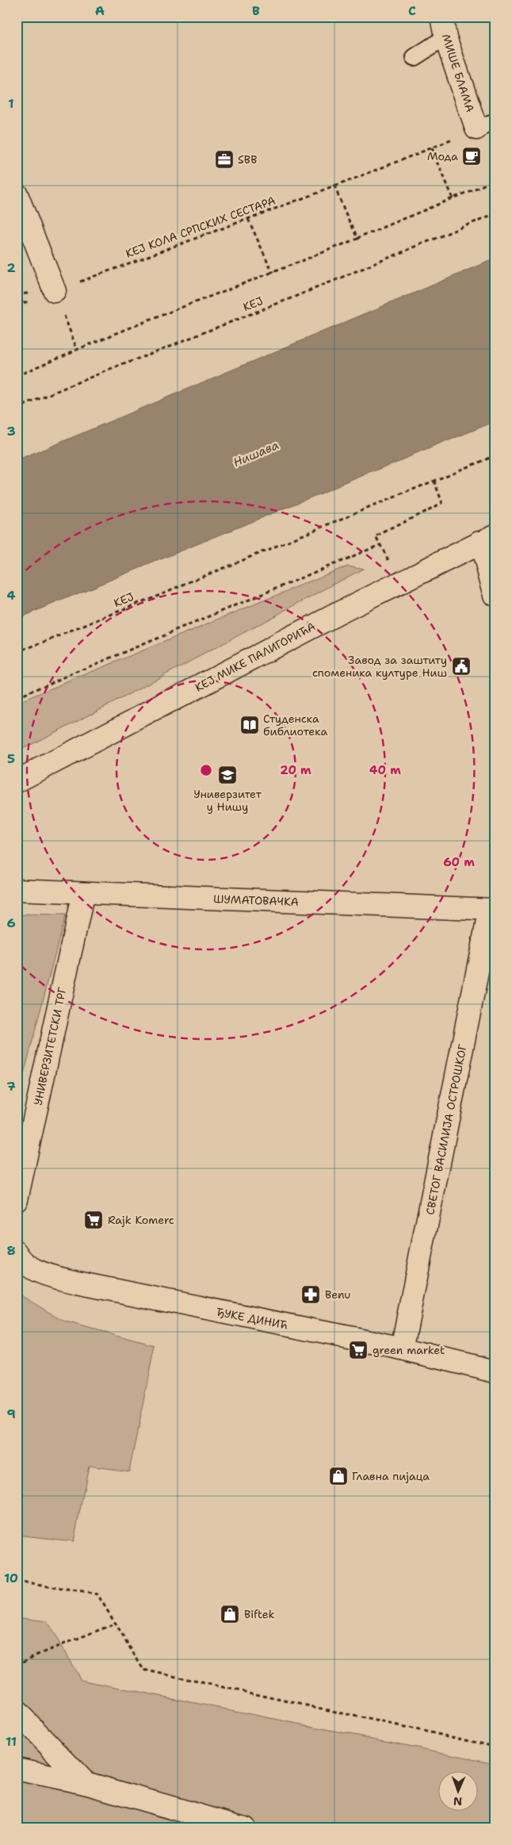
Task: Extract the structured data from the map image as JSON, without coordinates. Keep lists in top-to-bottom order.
{
  "streets": {
    "street": [
      "МИШЕ БЛАМА",
      "КЕЈ МИКЕ ПАЛИГОРИЋА",
      "ШУМАТОВАЧКА",
      "УНИВЕРЗИТЕТСКИ ТРГ",
      "СВЕТОГ ВАСИЛИЈА ОСТРОШКОГ",
      "ЂУКЕ ДИНИЋ"
    ],
    "path": ["КЕЈ КОЛА СРПСКИХ СЕСТАРА", "КЕЈ"]
  },
  "crossings": [
    ["МИШЕ БЛАМА", "КЕЈ КОЛА СРПСКИХ СЕСТАРА"],
    ["ШУМАТОВАЧКА", "УНИВЕРЗИТЕТСКИ ТРГ"],
    ["ШУМАТОВАЧКА", "СВЕТОГ ВАСИЛИЈА ОСТРОШКОГ"],
    ["СВЕТОГ ВАСИЛИЈА ОСТРОШКОГ", "ЂУКЕ ДИНИЋ"]
  ],
  "water": ["Нишава"],
  "places": {
    "cafe": ["Мода"],
    "office": ["SBB"],
    "public building": ["Завод за заштиту споменика културе Ниш"],
    "library": ["Студенска библиотека"],
    "school or university": ["Универзитет у Нишу"],
    "supermarket": ["Rajk Komerc", "green market"],
    "pharmacy": ["Benu"],
    "shop": ["Главна пијаца", "Biftek"]
  },
  "north": "bottom",
  "grid": {
    "columns": ["A", "B", "C"],
    "rows": [
      "1",
      "2",
      "3",
      "4",
      "5",
      "6",
      "7",
      "8",
      "9",
      "10",
      "11"
    ]
  },
  "rings": ["20 m", "40 m", "60 m"]
}
